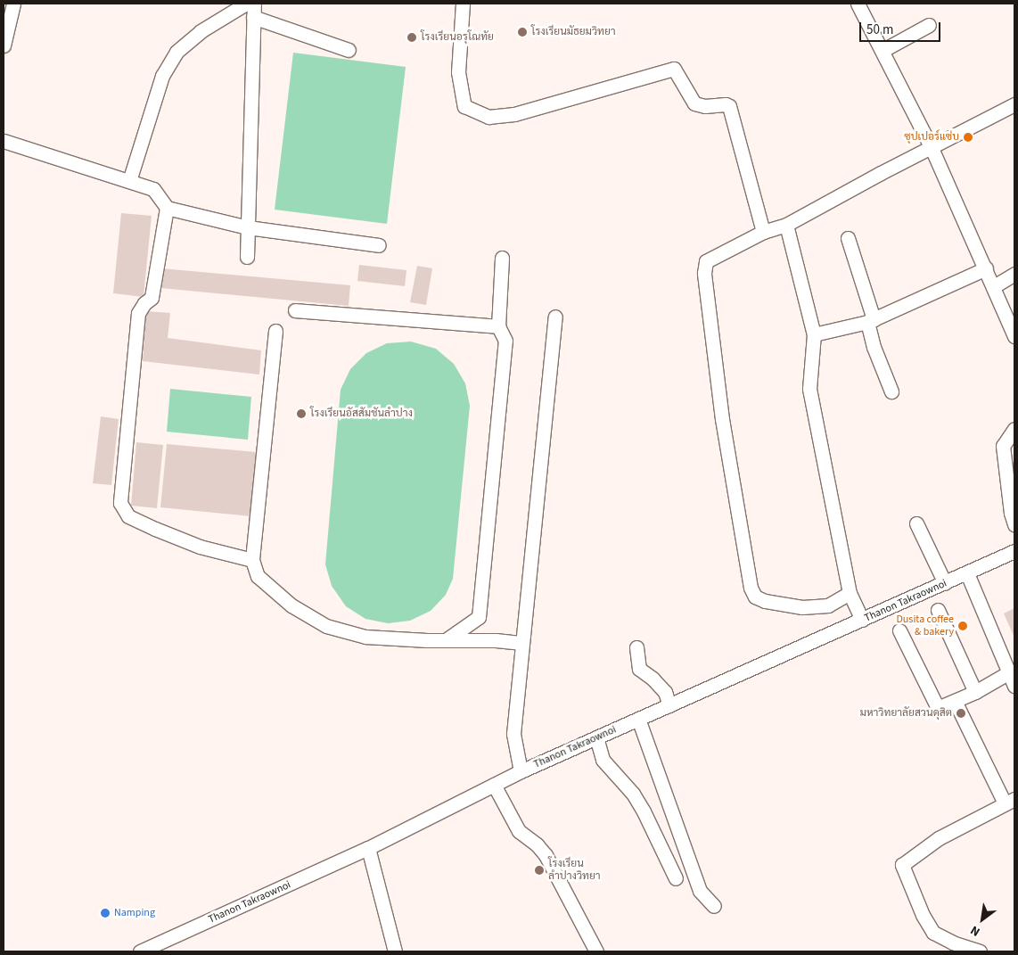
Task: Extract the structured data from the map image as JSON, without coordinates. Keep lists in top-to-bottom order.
{
  "streets": {
    "street": ["Thanon Takraownoi"]
  },
  "places": [
    "โรงเรียนมัธยมวิทยา",
    "โรงเรียนอรุโณทัย",
    "ซุปเปอร์แซ่บ",
    "โรงเรียนอัสสัมชันลำปาง",
    "Dusita coffee & bakery",
    "มหาวิทยาลัยสวนดุสิต",
    "โรงเรียน ลำปางวิทยา",
    "Namping"
  ],
  "scale_bar": "50 m",
  "north": "bottom left"
}
